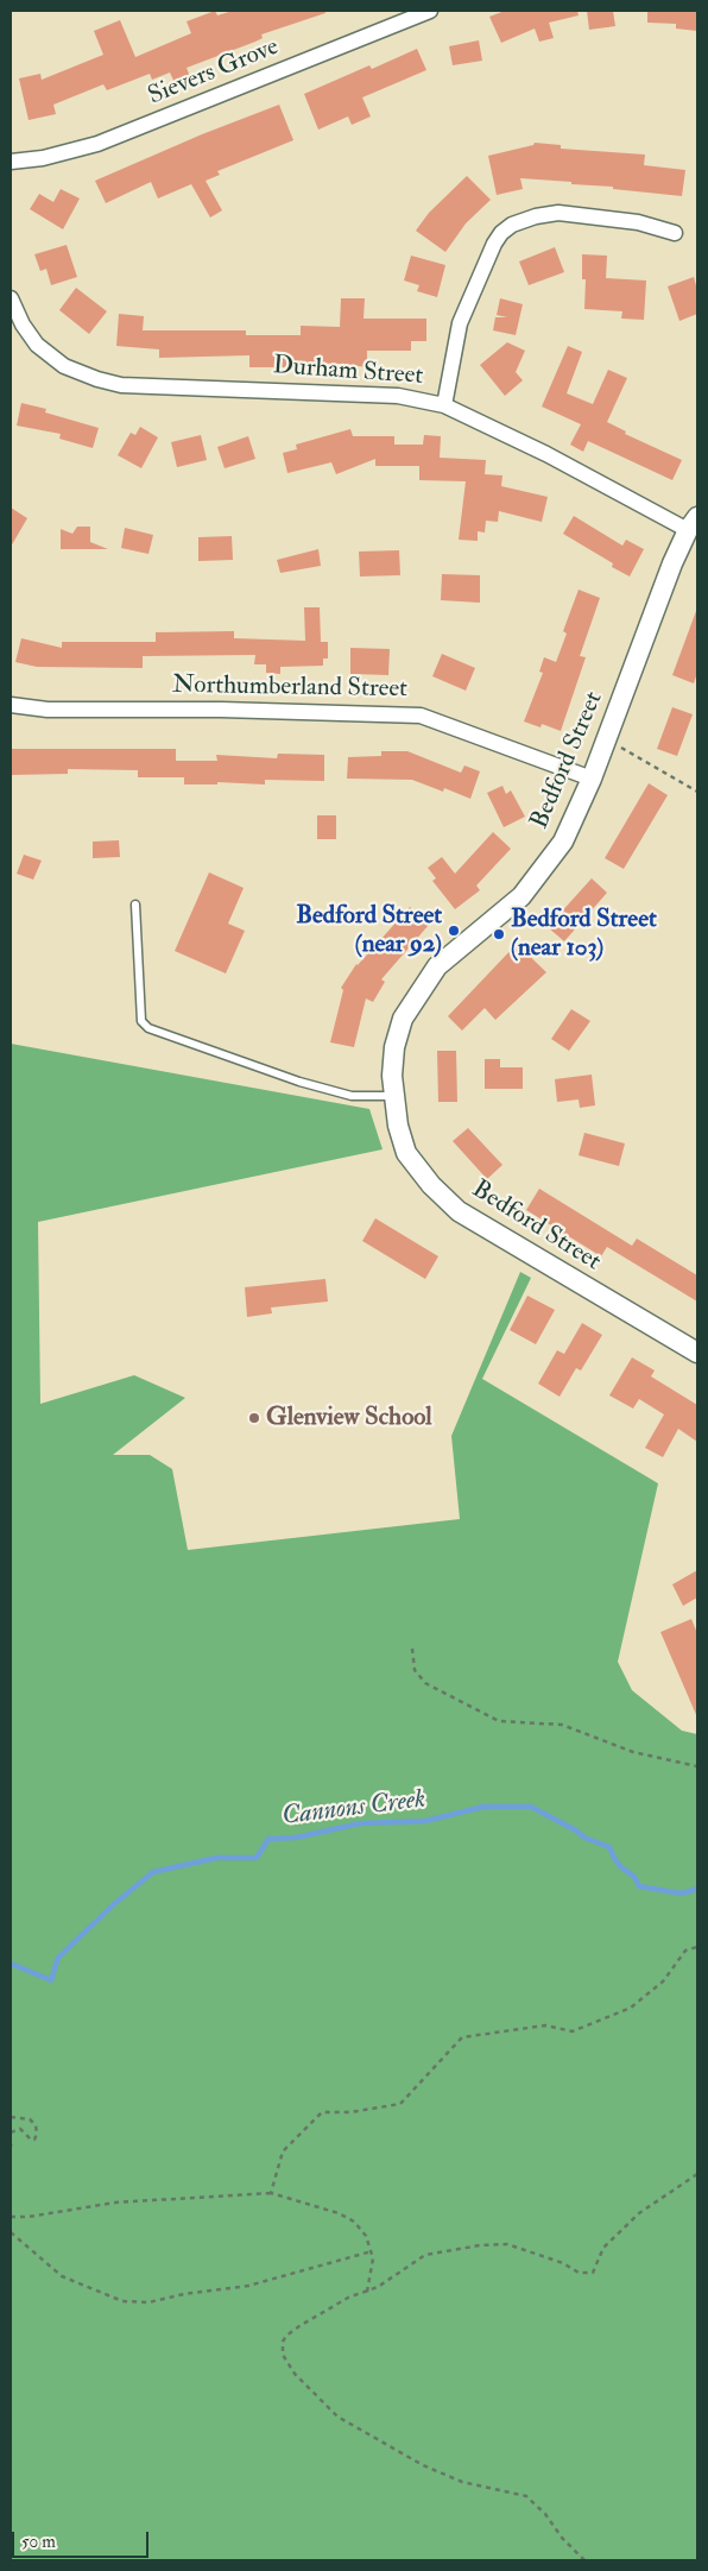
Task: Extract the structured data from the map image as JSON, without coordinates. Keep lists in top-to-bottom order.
{
  "streets": {
    "street": [
      "Sievers Grove",
      "Durham Street",
      "Northumberland Street",
      "Bedford Street"
    ]
  },
  "crossings": [
    ["Durham Street", "Bedford Street"],
    ["Northumberland Street", "Bedford Street"]
  ],
  "water": ["Cannons Creek"],
  "places": ["Bedford Street (near 92)", "Bedford Street (near 103)", "Glenview School"],
  "scale_bar": "50 m"
}
